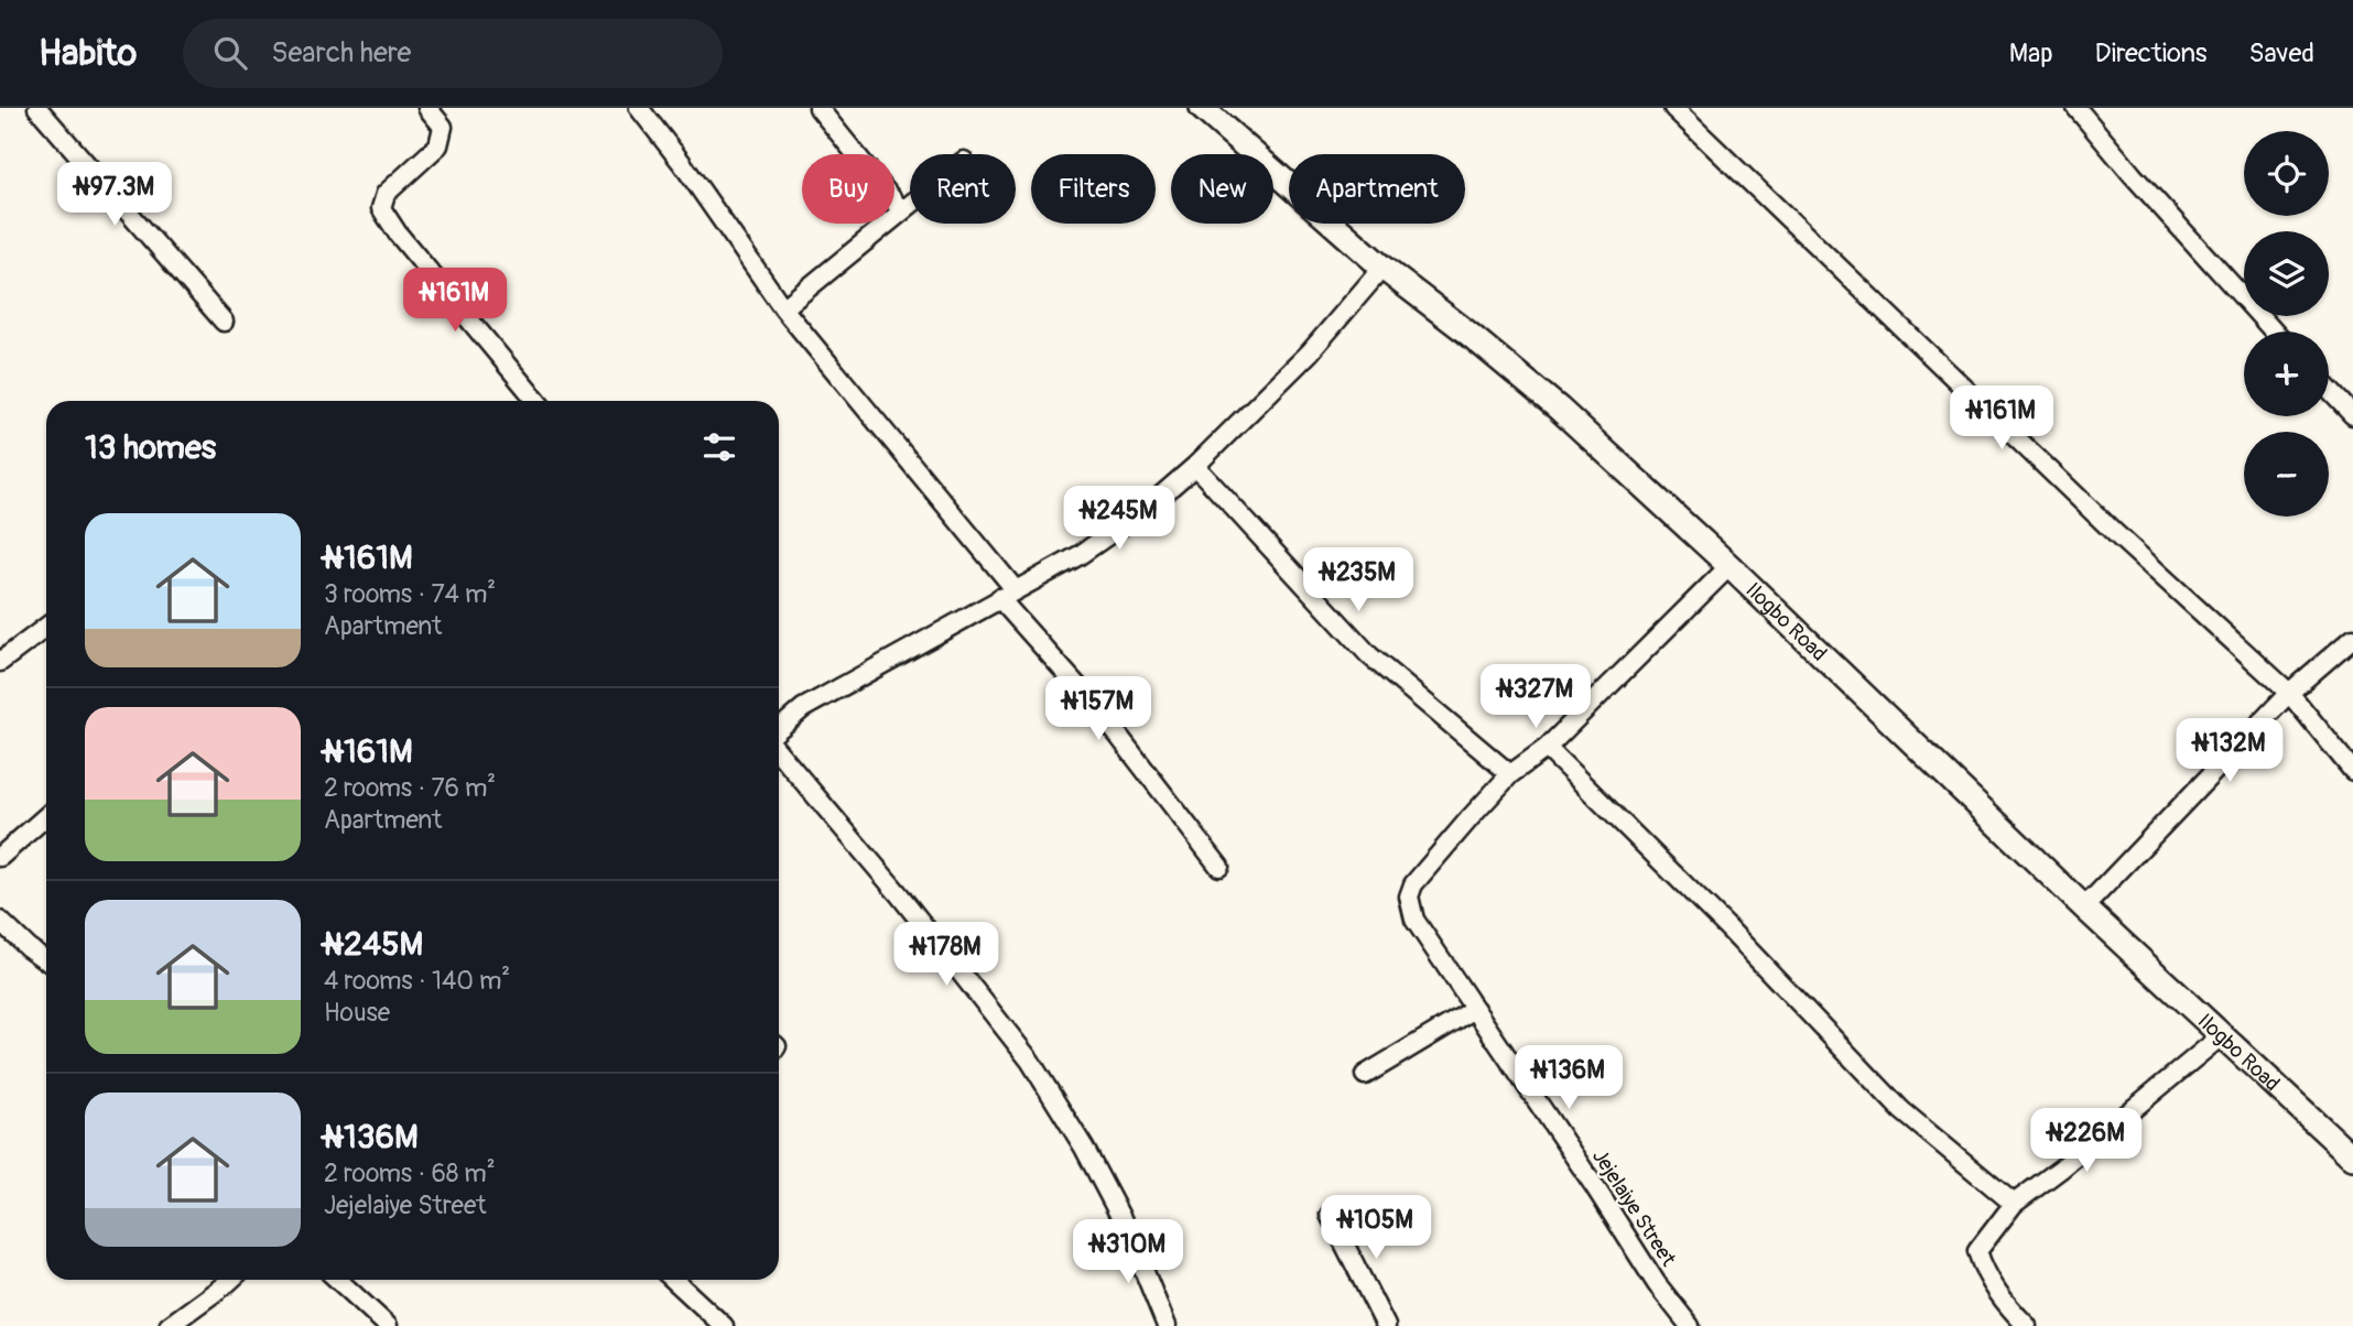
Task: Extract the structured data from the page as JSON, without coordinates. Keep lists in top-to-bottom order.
{
  "streets": {
    "main road": ["Ilogbo Road"],
    "street": ["Jejelaiye Street"]
  },
  "page": {
    "header": "Habito",
    "search": "Search here",
    "nav": ["Map", "Directions", "Saved"],
    "map_buttons": ["+", "−"],
    "chip": [
      "Buy",
      "Rent",
      "Filters",
      "New",
      "Apartment"
    ],
    "price": [
      "₦97.3M",
      "₦161M",
      "₦161M",
      "₦245M",
      "₦235M",
      "₦327M",
      "₦157M",
      "₦132M",
      "₦178M",
      "₦136M",
      "₦226M",
      "₦105M",
      "₦310M"
    ],
    "heading": "13 homes",
    "list": [
      {
        "name": "₦161M",
        "note": "3 rooms · 74 m² · Apartment"
      },
      {
        "name": "₦161M",
        "note": "2 rooms · 76 m² · Apartment"
      },
      {
        "name": "₦245M",
        "note": "4 rooms · 140 m² · House"
      },
      {
        "name": "₦136M",
        "note": "2 rooms · 68 m² · Jejelaiye Street"
      }
    ]
  }
}
